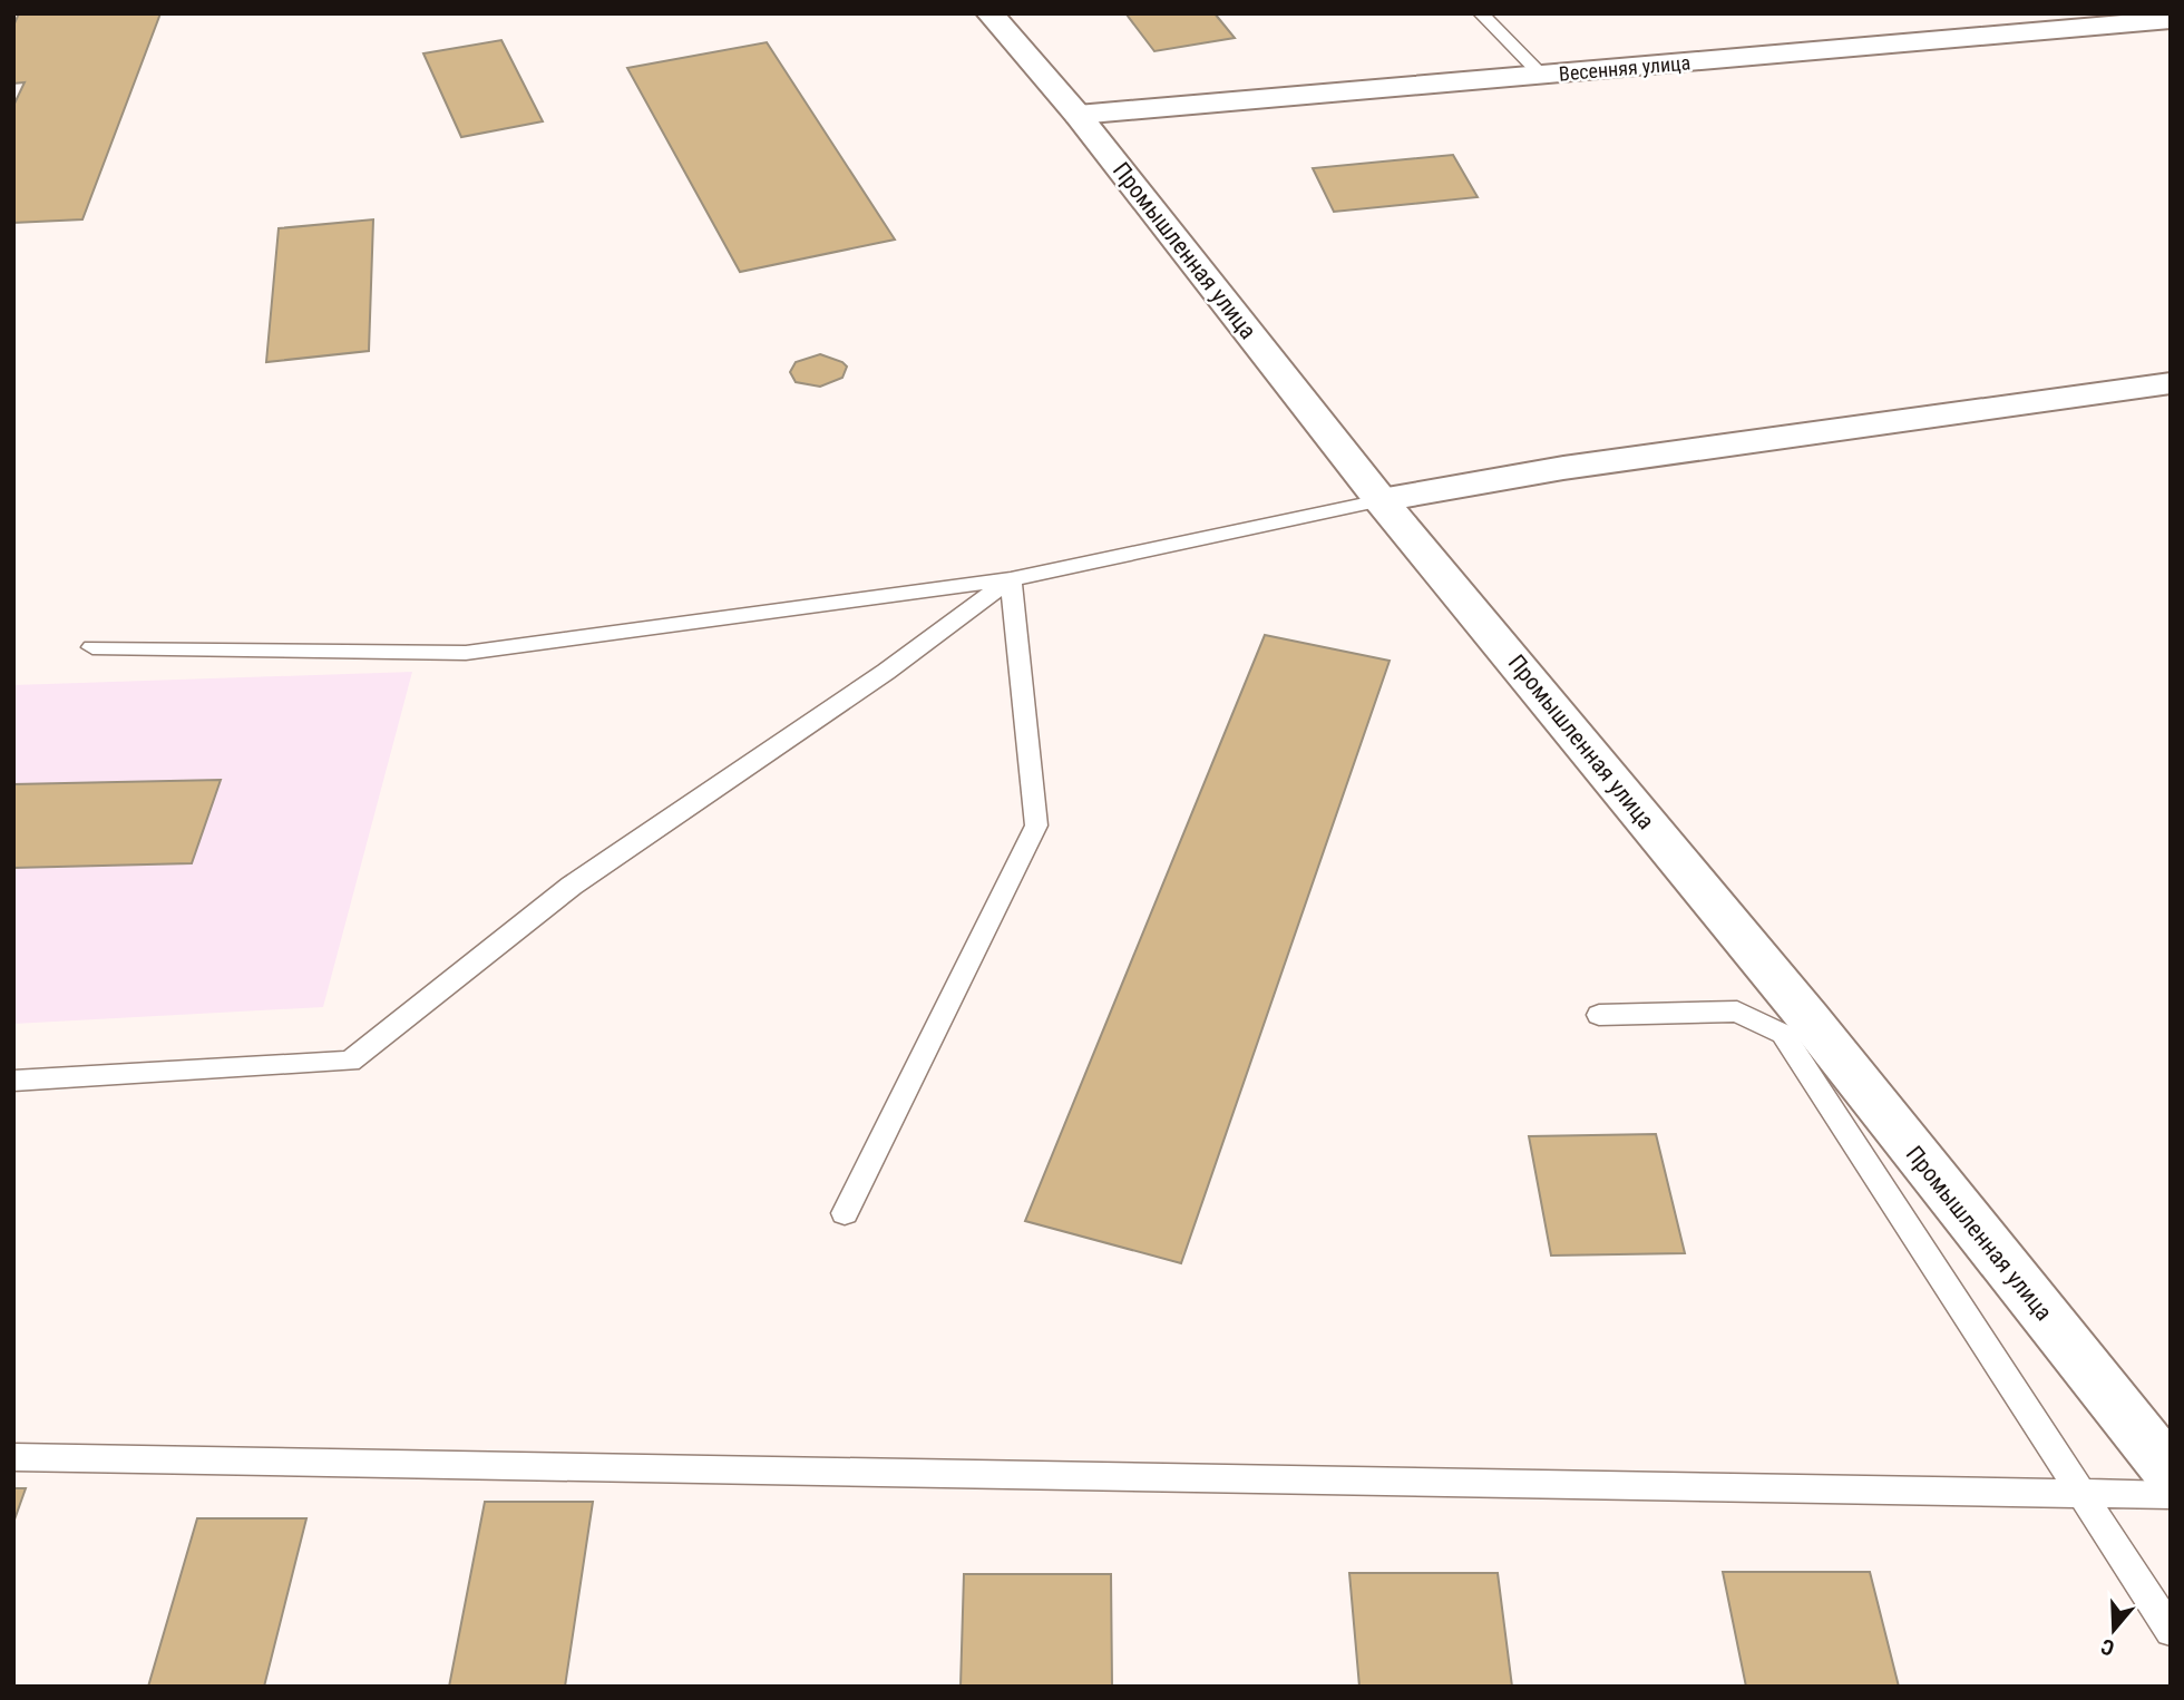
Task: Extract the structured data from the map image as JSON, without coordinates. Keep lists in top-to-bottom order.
{
  "streets": {
    "street": ["Весенняя улица", "Промышленная улица"]
  },
  "crossings": [
    ["Весенняя улица", "Промышленная улица"]
  ],
  "north": "bottom"
}
